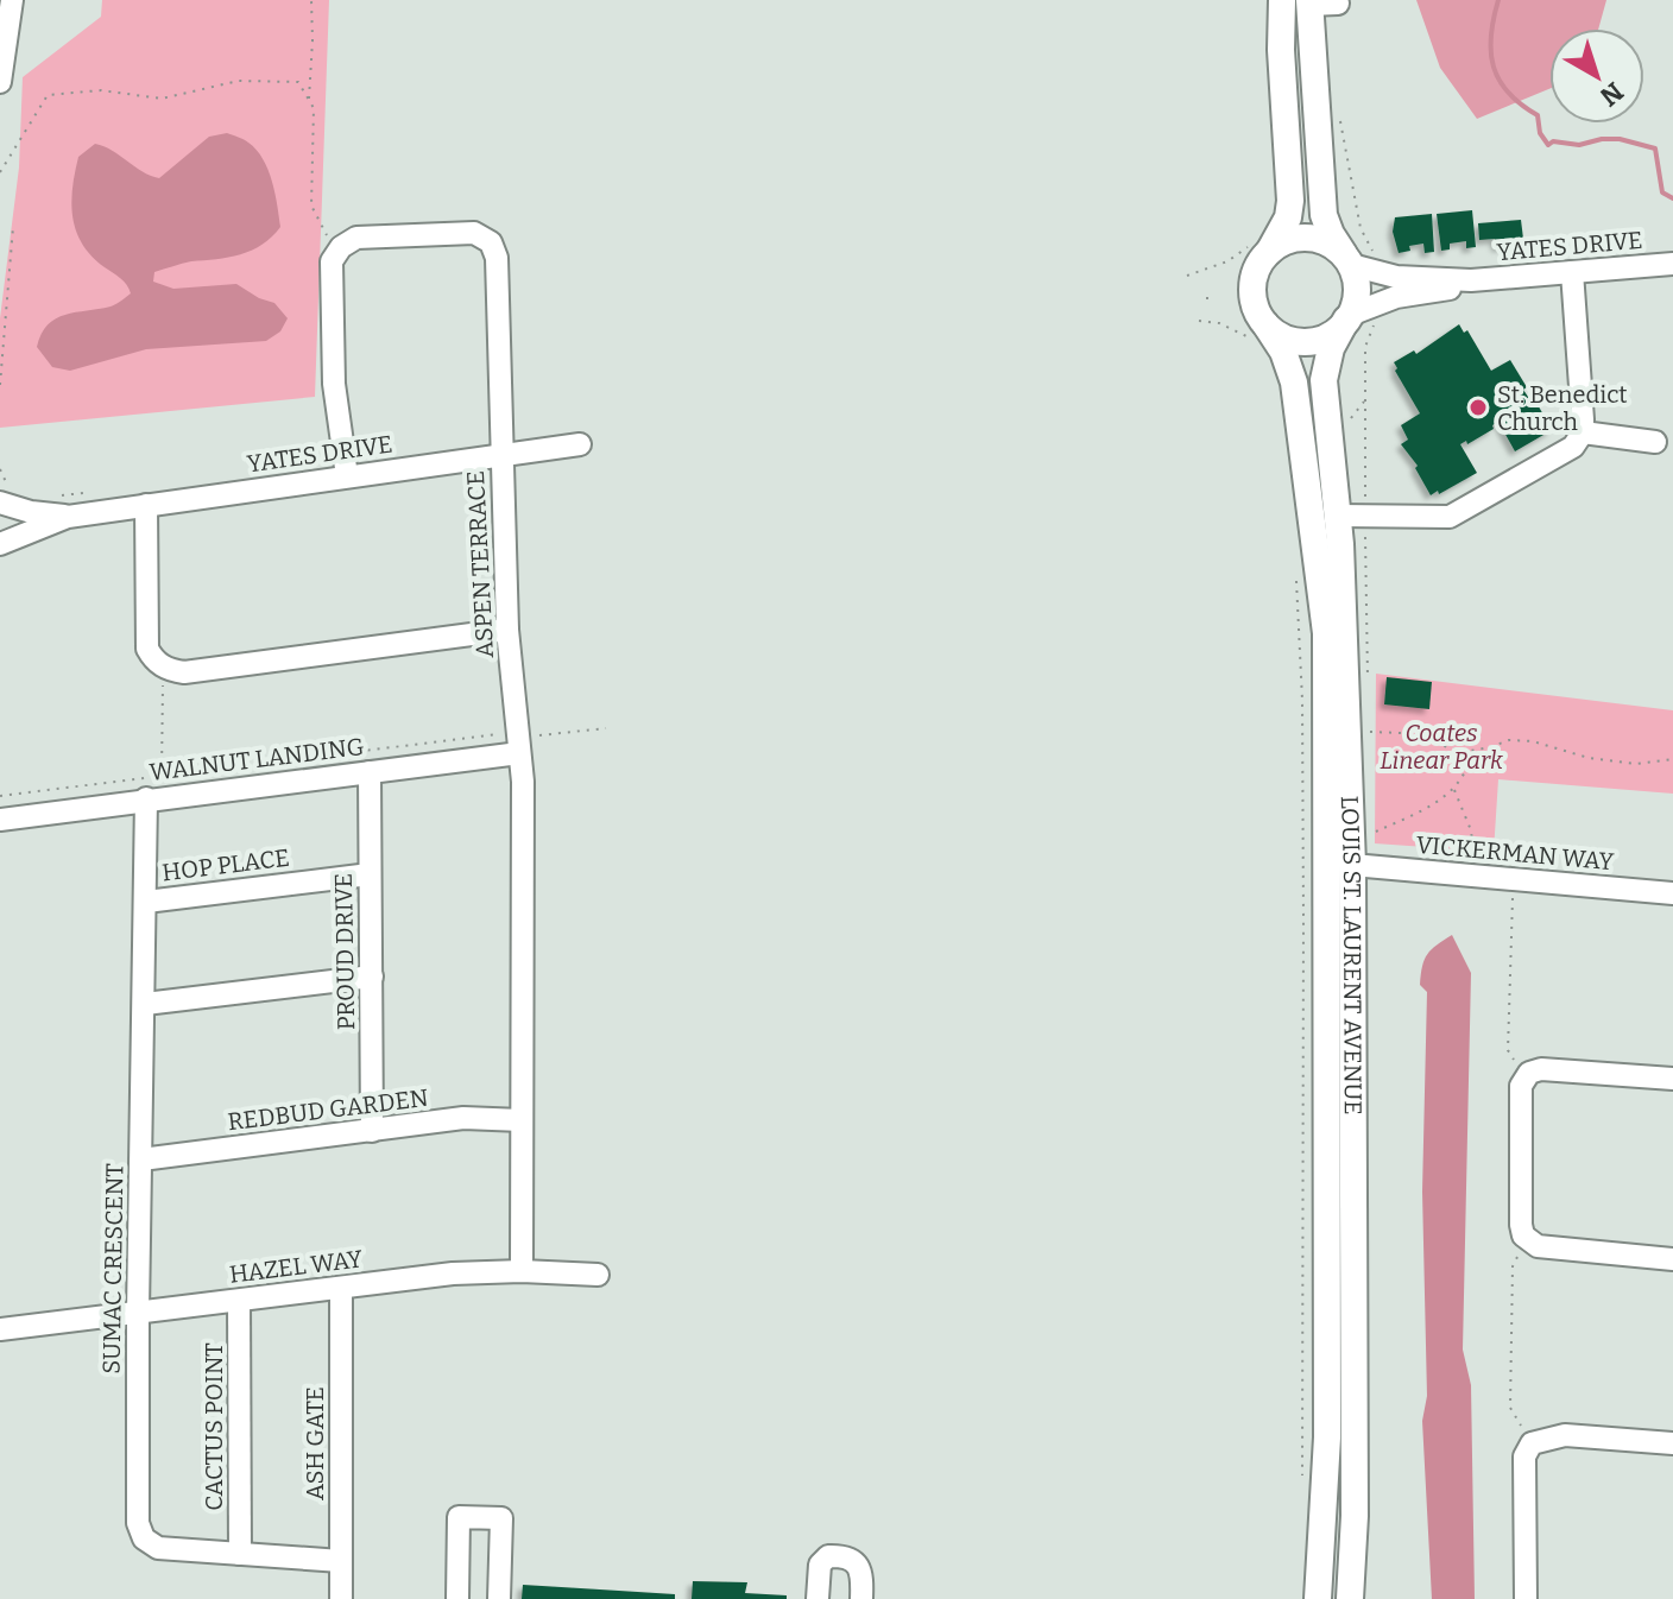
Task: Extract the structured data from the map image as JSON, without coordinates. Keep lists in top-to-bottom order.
{
  "streets": {
    "main road": ["LOUIS ST. LAURENT AVENUE"],
    "street": [
      "YATES DRIVE",
      "ASPEN TERRACE",
      "WALNUT LANDING",
      "VICKERMAN WAY",
      "HOP PLACE",
      "PROUD DRIVE",
      "REDBUD GARDEN",
      "HAZEL WAY",
      "SUMAC CRESCENT",
      "CACTUS POINT",
      "ASH GATE"
    ]
  },
  "crossings": [
    ["YATES DRIVE", "ASPEN TERRACE"],
    ["YATES DRIVE", "LOUIS ST. LAURENT AVENUE"],
    ["ASPEN TERRACE", "WALNUT LANDING"],
    ["ASPEN TERRACE", "REDBUD GARDEN"],
    ["ASPEN TERRACE", "HAZEL WAY"],
    ["WALNUT LANDING", "PROUD DRIVE"],
    ["WALNUT LANDING", "SUMAC CRESCENT"],
    ["VICKERMAN WAY", "LOUIS ST. LAURENT AVENUE"],
    ["HOP PLACE", "PROUD DRIVE"],
    ["HOP PLACE", "SUMAC CRESCENT"],
    ["PROUD DRIVE", "REDBUD GARDEN"],
    ["REDBUD GARDEN", "SUMAC CRESCENT"],
    ["HAZEL WAY", "SUMAC CRESCENT"],
    ["HAZEL WAY", "CACTUS POINT"],
    ["HAZEL WAY", "ASH GATE"],
    ["SUMAC CRESCENT", "CACTUS POINT"],
    ["SUMAC CRESCENT", "ASH GATE"]
  ],
  "parks": ["Coates Linear Park"],
  "places": ["St. Benedict Church"],
  "north": "bottom right"
}
